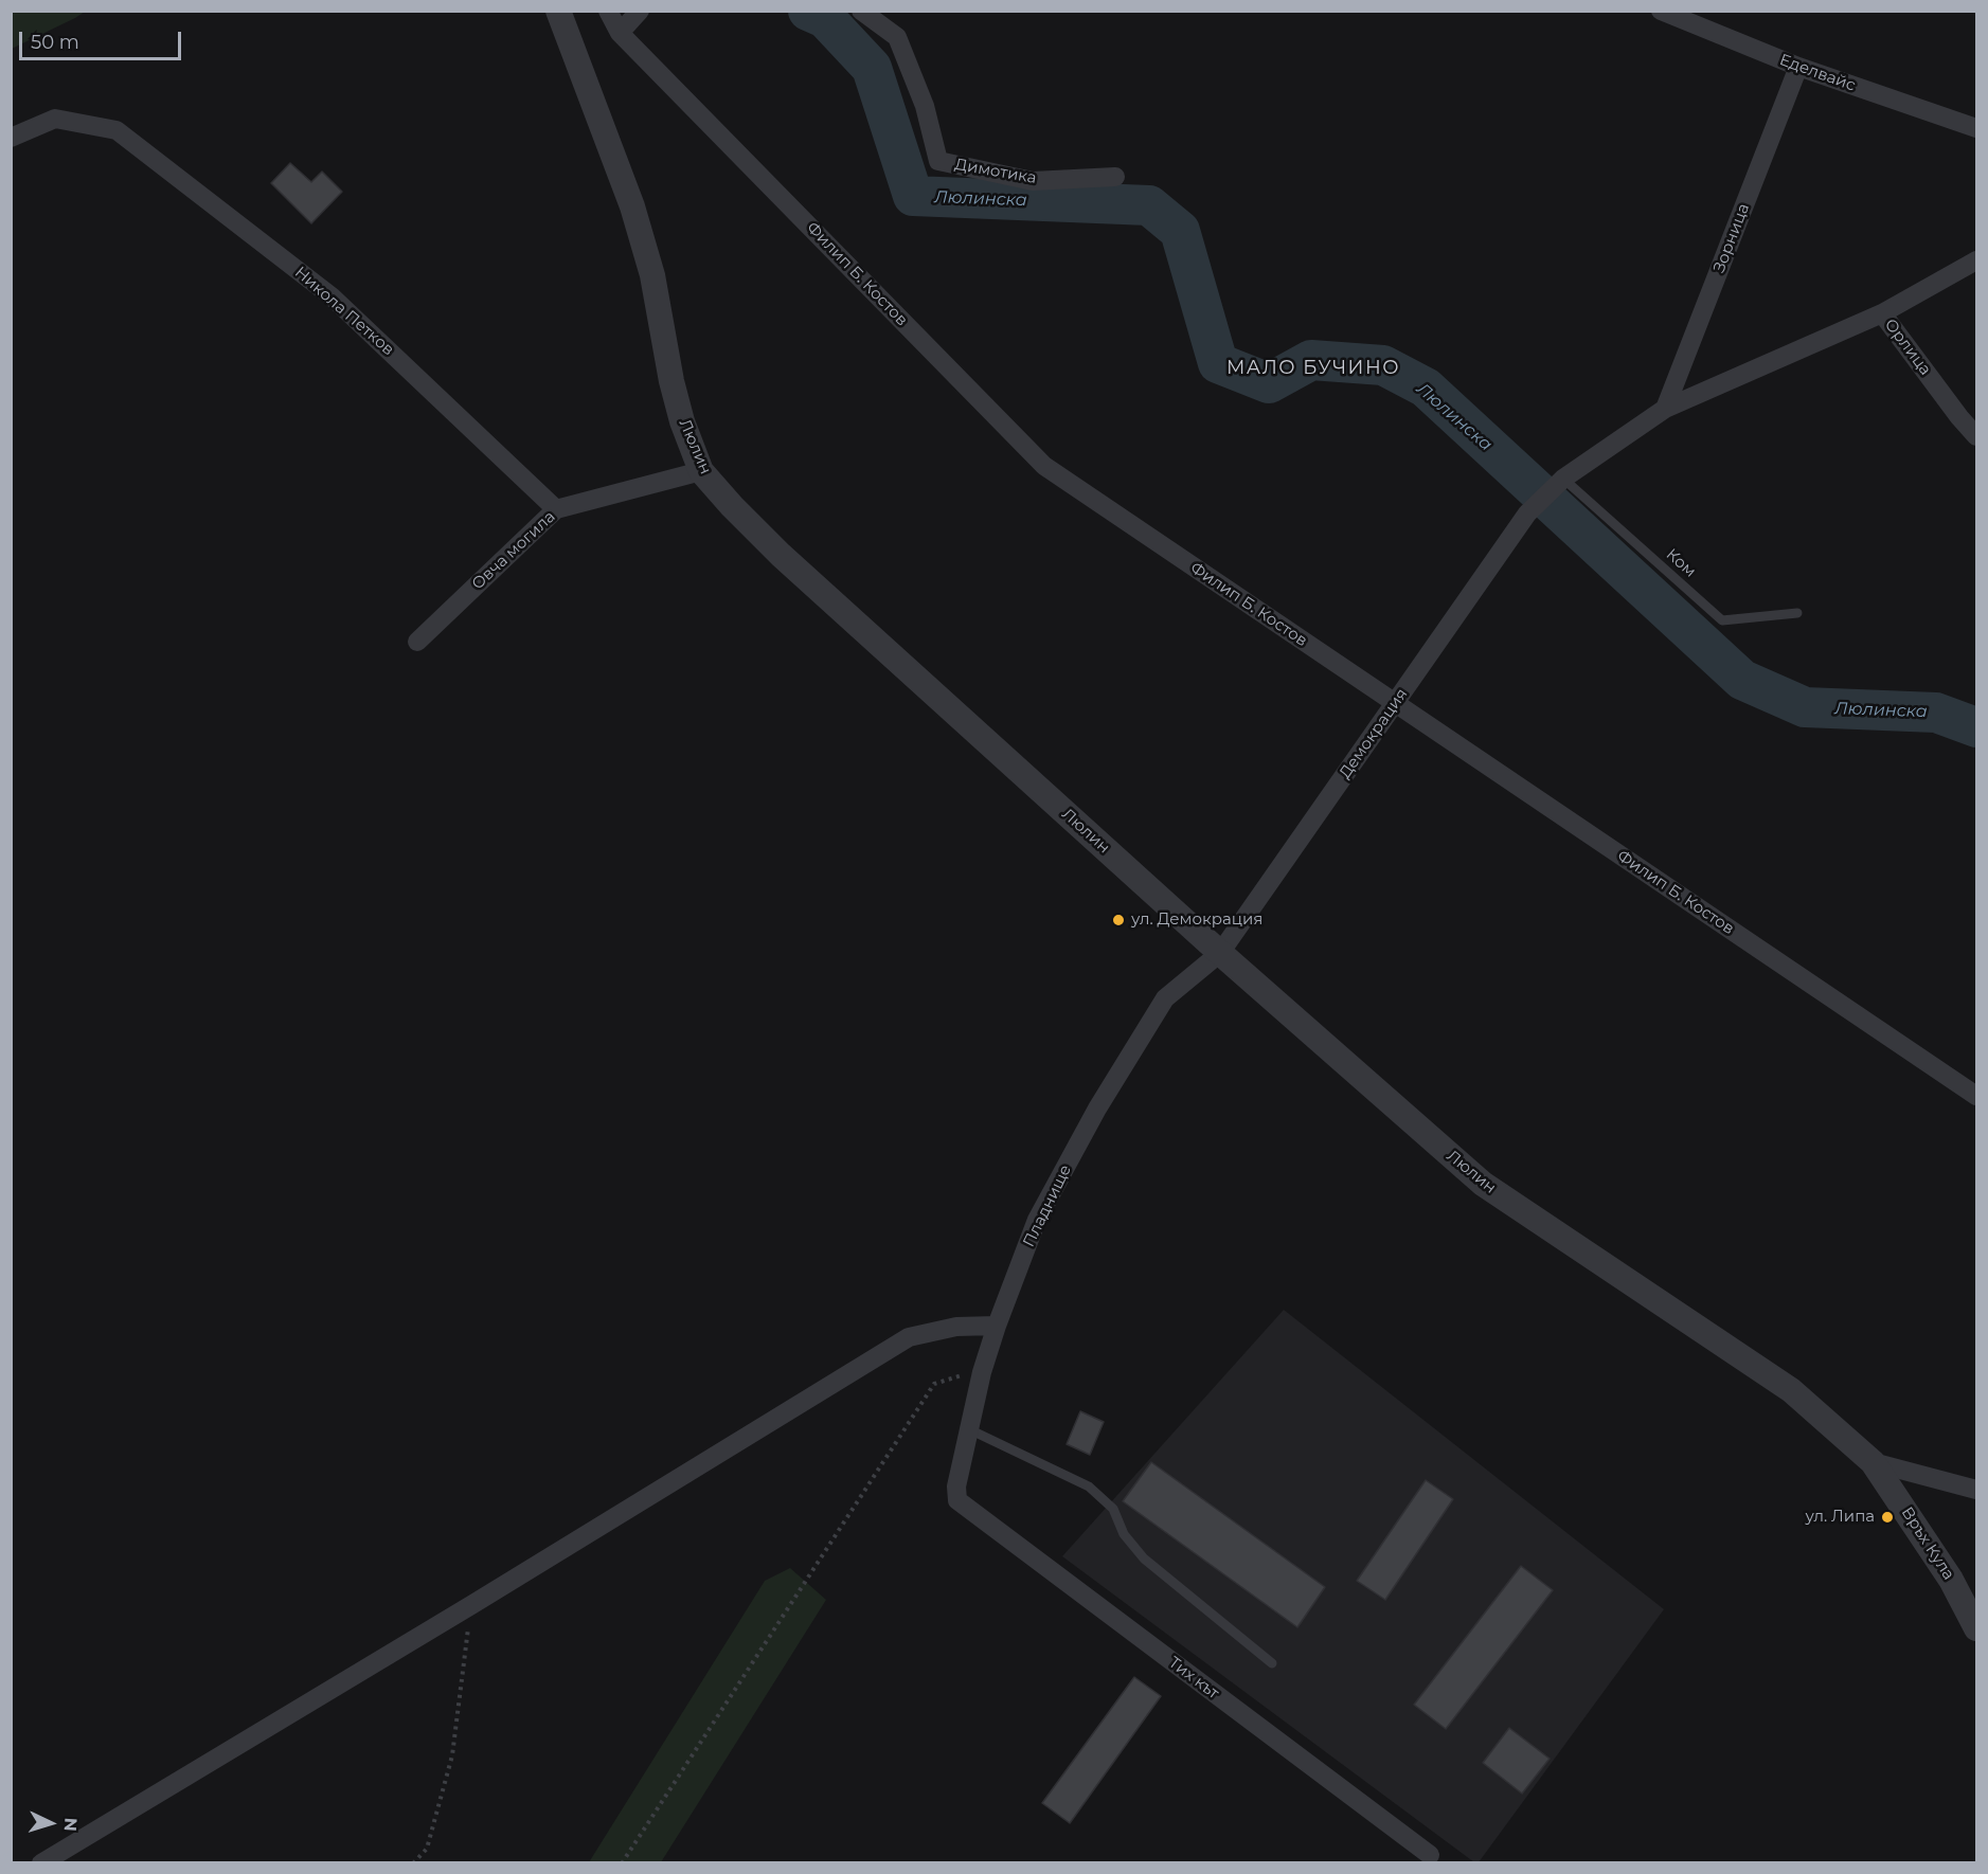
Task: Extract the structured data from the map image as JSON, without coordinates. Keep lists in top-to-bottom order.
{
  "streets": {
    "street": [
      "Еделвайс",
      "Димотика",
      "Зорница",
      "Филип Б. Костов",
      "Никола Петков",
      "Орлица",
      "Люлин",
      "Овча могила",
      "Демокрация",
      "Пладнище",
      "Връх Кула",
      "Тих кът"
    ],
    "lane": ["Ком"]
  },
  "crossings": [
    ["Еделвайс", "Зорница"],
    ["Зорница", "Демокрация"],
    ["Филип Б. Костов", "Демокрация"],
    ["Никола Петков", "Овча могила"],
    ["Орлица", "Демокрация"],
    ["Люлин", "Овча могила"],
    ["Люлин", "Демокрация"],
    ["Люлин", "Пладнище"],
    ["Люлин", "Връх Кула"],
    ["Ком", "Демокрация"],
    ["Демокрация", "Пладнище"],
    ["Пладнище", "Тих кът"]
  ],
  "districts": ["МАЛО БУЧИНО"],
  "water": ["Люлинска"],
  "places": ["ул. Демокрация", "ул. Липа"],
  "scale_bar": "50 m",
  "north": "right"
}
